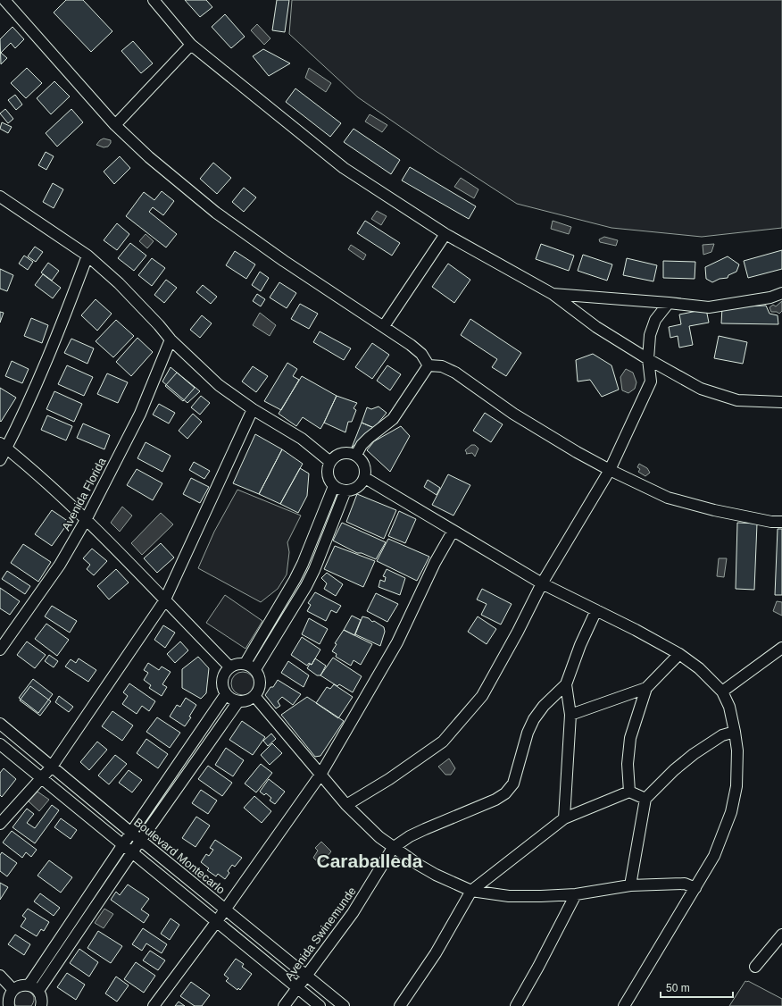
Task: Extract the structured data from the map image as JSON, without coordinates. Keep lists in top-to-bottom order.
{
  "streets": {
    "street": ["Avenida Florida", "Boulevard Montecarlo", "Avenida Swinemunde"]
  },
  "crossings": [
    ["Boulevard Montecarlo", "Avenida Swinemunde"]
  ],
  "districts": ["Caraballeda"],
  "scale_bar": "50 m"
}
